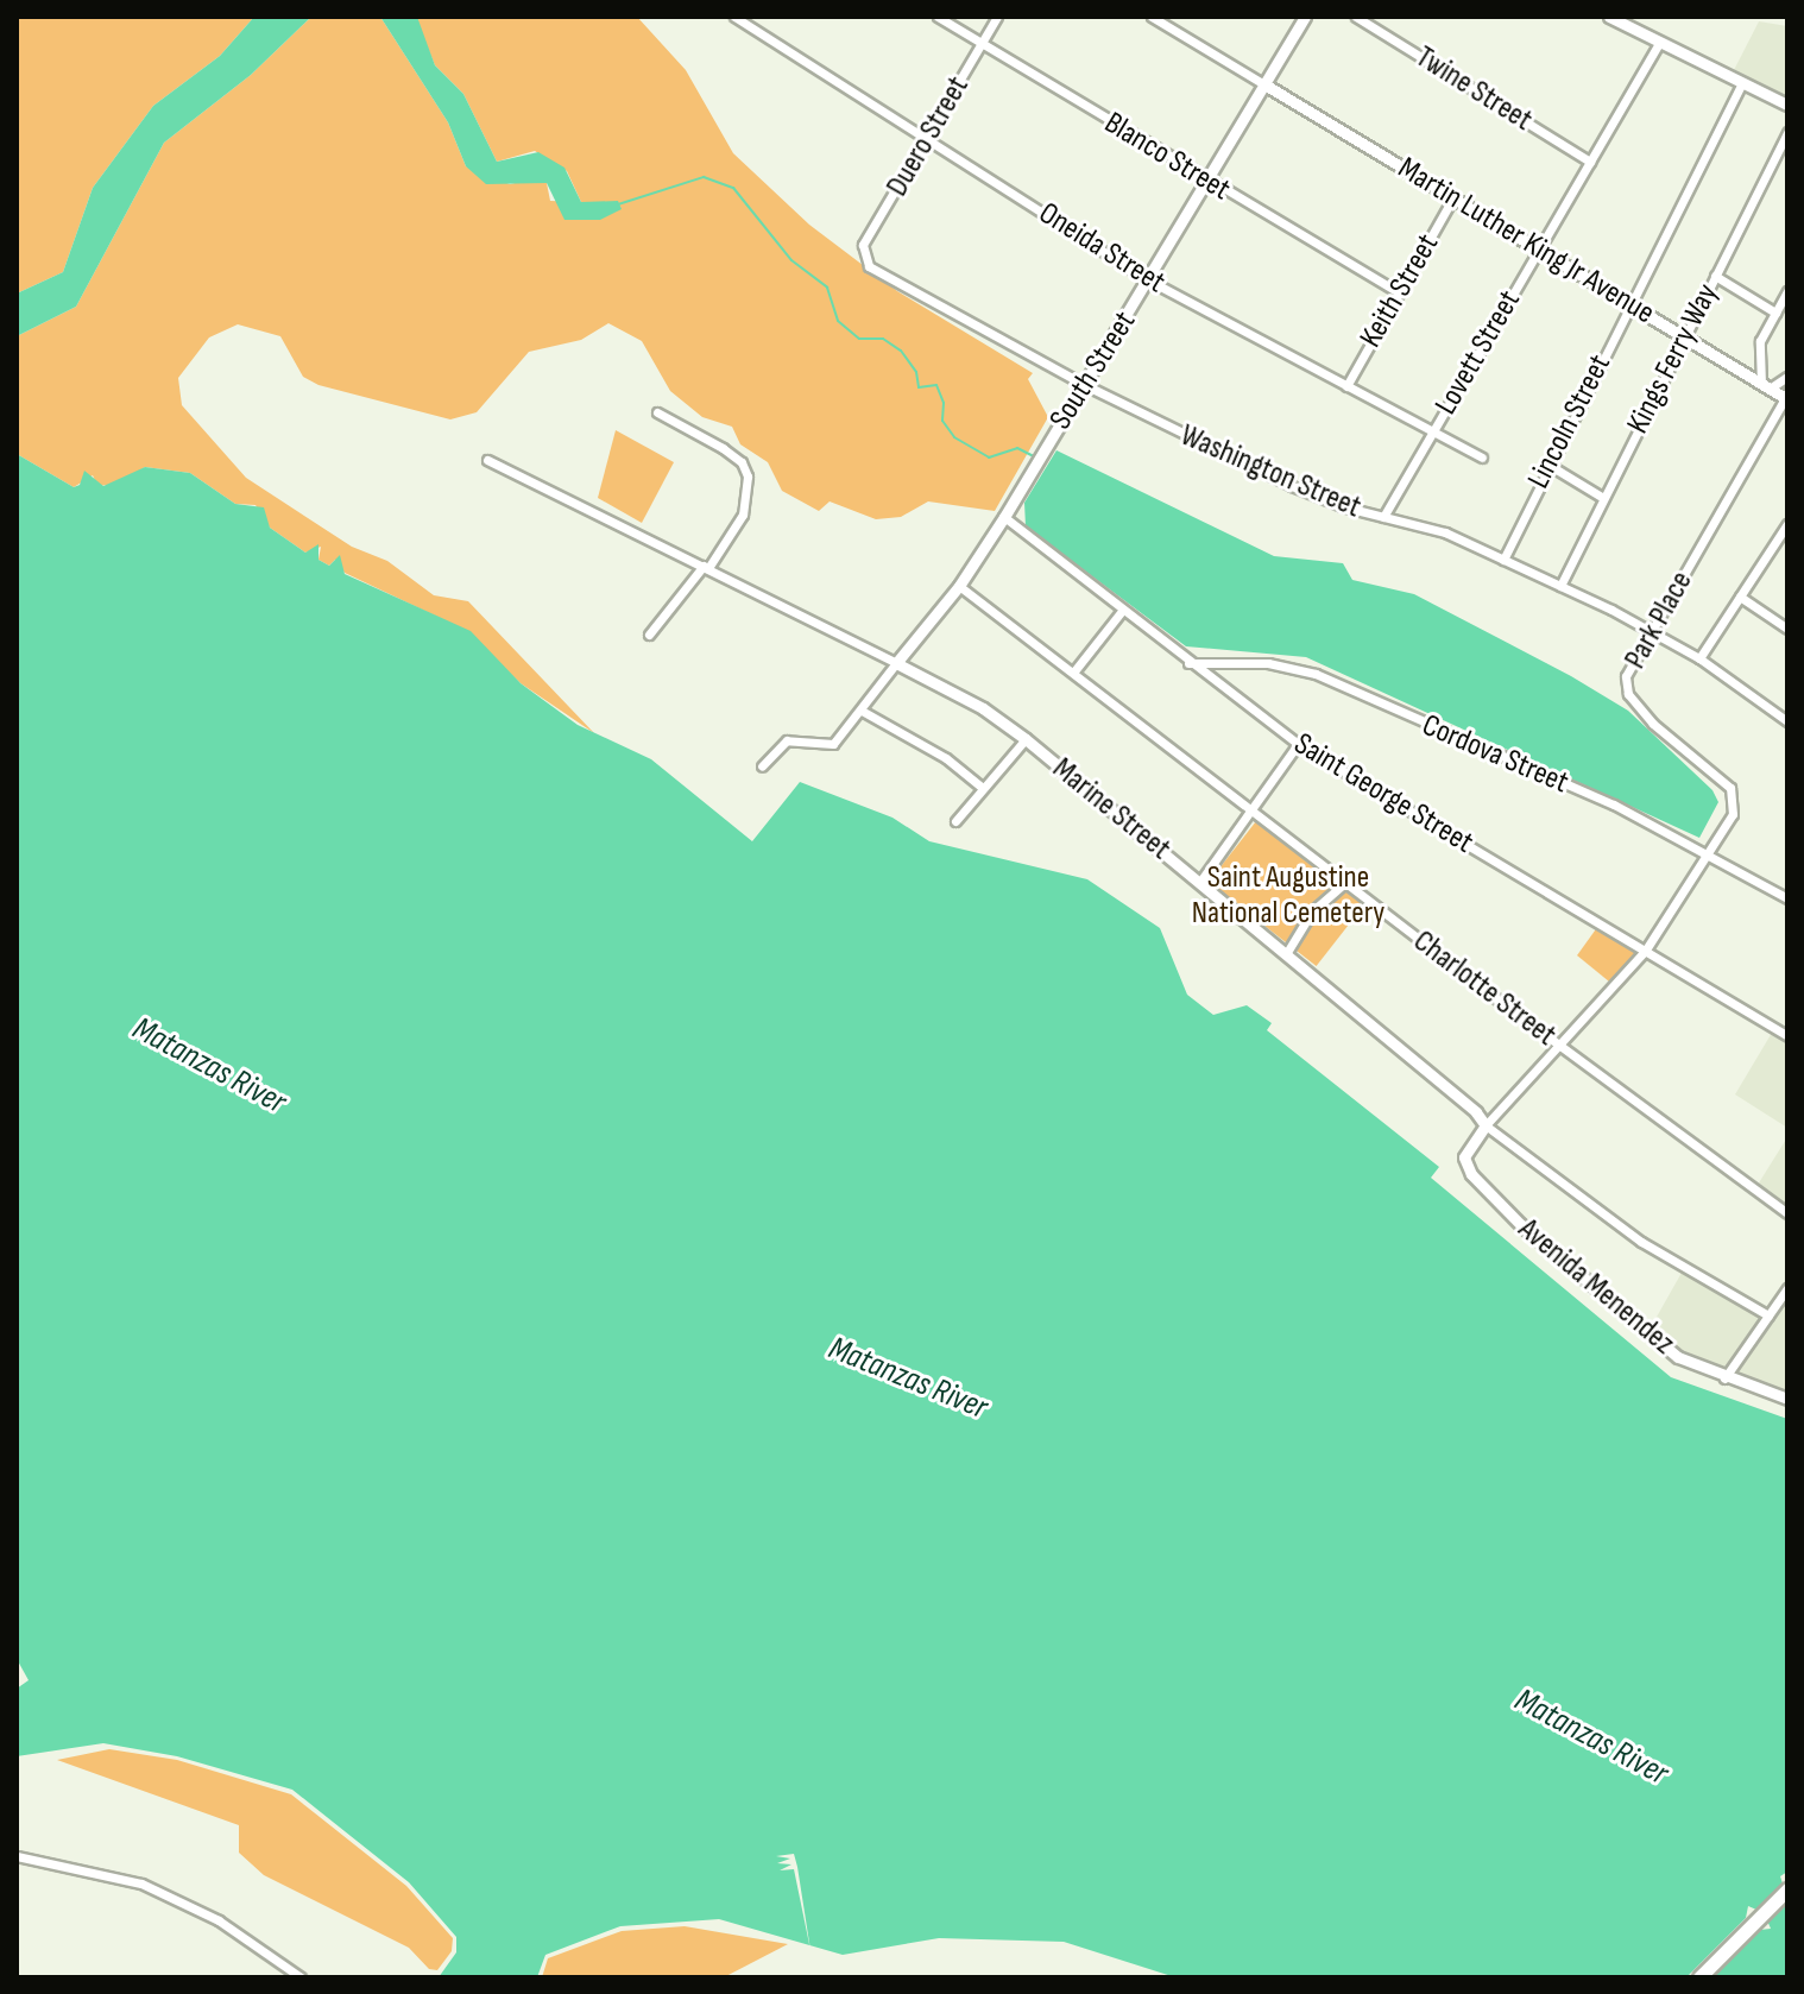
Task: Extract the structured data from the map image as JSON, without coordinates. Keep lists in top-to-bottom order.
{
  "streets": {
    "street": [
      "Twine Street",
      "Duero Street",
      "Blanco Street",
      "Martin Luther King Jr Avenue",
      "Oneida Street",
      "Keith Street",
      "Lovett Street",
      "Kings Ferry Way",
      "South Street",
      "Lincoln Street",
      "Washington Street",
      "Park Place",
      "Cordova Street",
      "Saint George Street",
      "Marine Street",
      "Charlotte Street",
      "Avenida Menendez"
    ]
  },
  "crossings": [
    ["Twine Street", "Lovett Street"],
    ["Duero Street", "Blanco Street"],
    ["Duero Street", "Oneida Street"],
    ["Duero Street", "Washington Street"],
    ["Blanco Street", "Keith Street"],
    ["Blanco Street", "South Street"],
    ["Martin Luther King Jr Avenue", "Keith Street"],
    ["Martin Luther King Jr Avenue", "Lovett Street"],
    ["Martin Luther King Jr Avenue", "Kings Ferry Way"],
    ["Martin Luther King Jr Avenue", "South Street"],
    ["Martin Luther King Jr Avenue", "Lincoln Street"],
    ["Martin Luther King Jr Avenue", "Park Place"],
    ["Oneida Street", "Keith Street"],
    ["Oneida Street", "Lovett Street"],
    ["Oneida Street", "South Street"],
    ["Lovett Street", "Washington Street"],
    ["Kings Ferry Way", "Washington Street"],
    ["South Street", "Washington Street"],
    ["South Street", "Saint George Street"],
    ["South Street", "Marine Street"],
    ["South Street", "Charlotte Street"],
    ["Lincoln Street", "Washington Street"],
    ["Washington Street", "Park Place"],
    ["Park Place", "Cordova Street"],
    ["Cordova Street", "Saint George Street"],
    ["Marine Street", "Avenida Menendez"]
  ],
  "water": ["Matanzas River"],
  "parks": ["Saint Augustine National Cemetery"]
}
